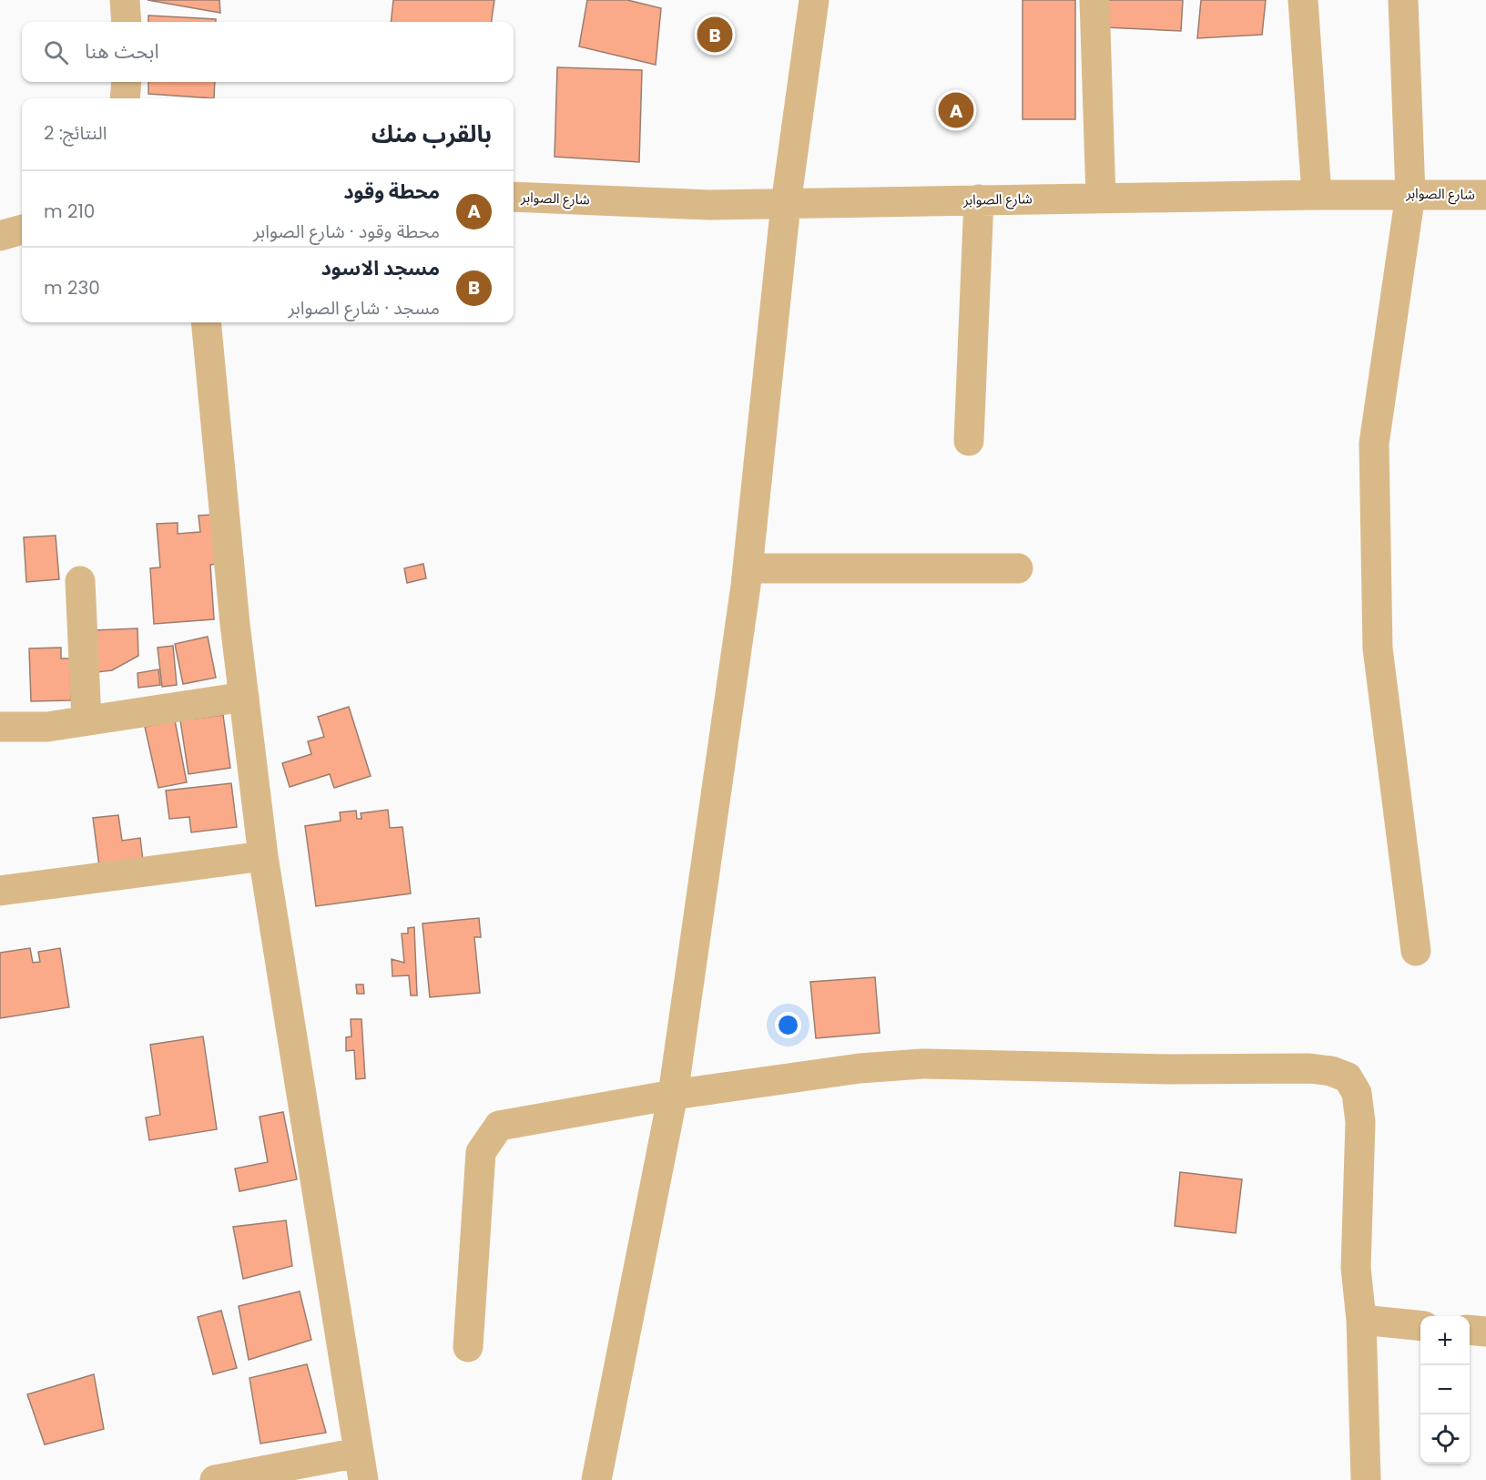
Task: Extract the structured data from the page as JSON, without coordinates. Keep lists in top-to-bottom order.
{
  "streets": {
    "street": ["شارع الصوابر"]
  },
  "page": {
    "pins": ["B", "A"],
    "search": "ابحث هنا",
    "heading": ["بالقرب منك", "النتائج: 2"],
    "list": [
      {
        "mark": "A",
        "name": "محطة وقود",
        "note": "محطة وقود · شارع الصوابر",
        "value": "210 m"
      },
      {
        "mark": "B",
        "name": "مسجد الاسود",
        "note": "مسجد · شارع الصوابر",
        "value": "230 m"
      }
    ],
    "map_buttons": ["+", "−"]
  }
}
